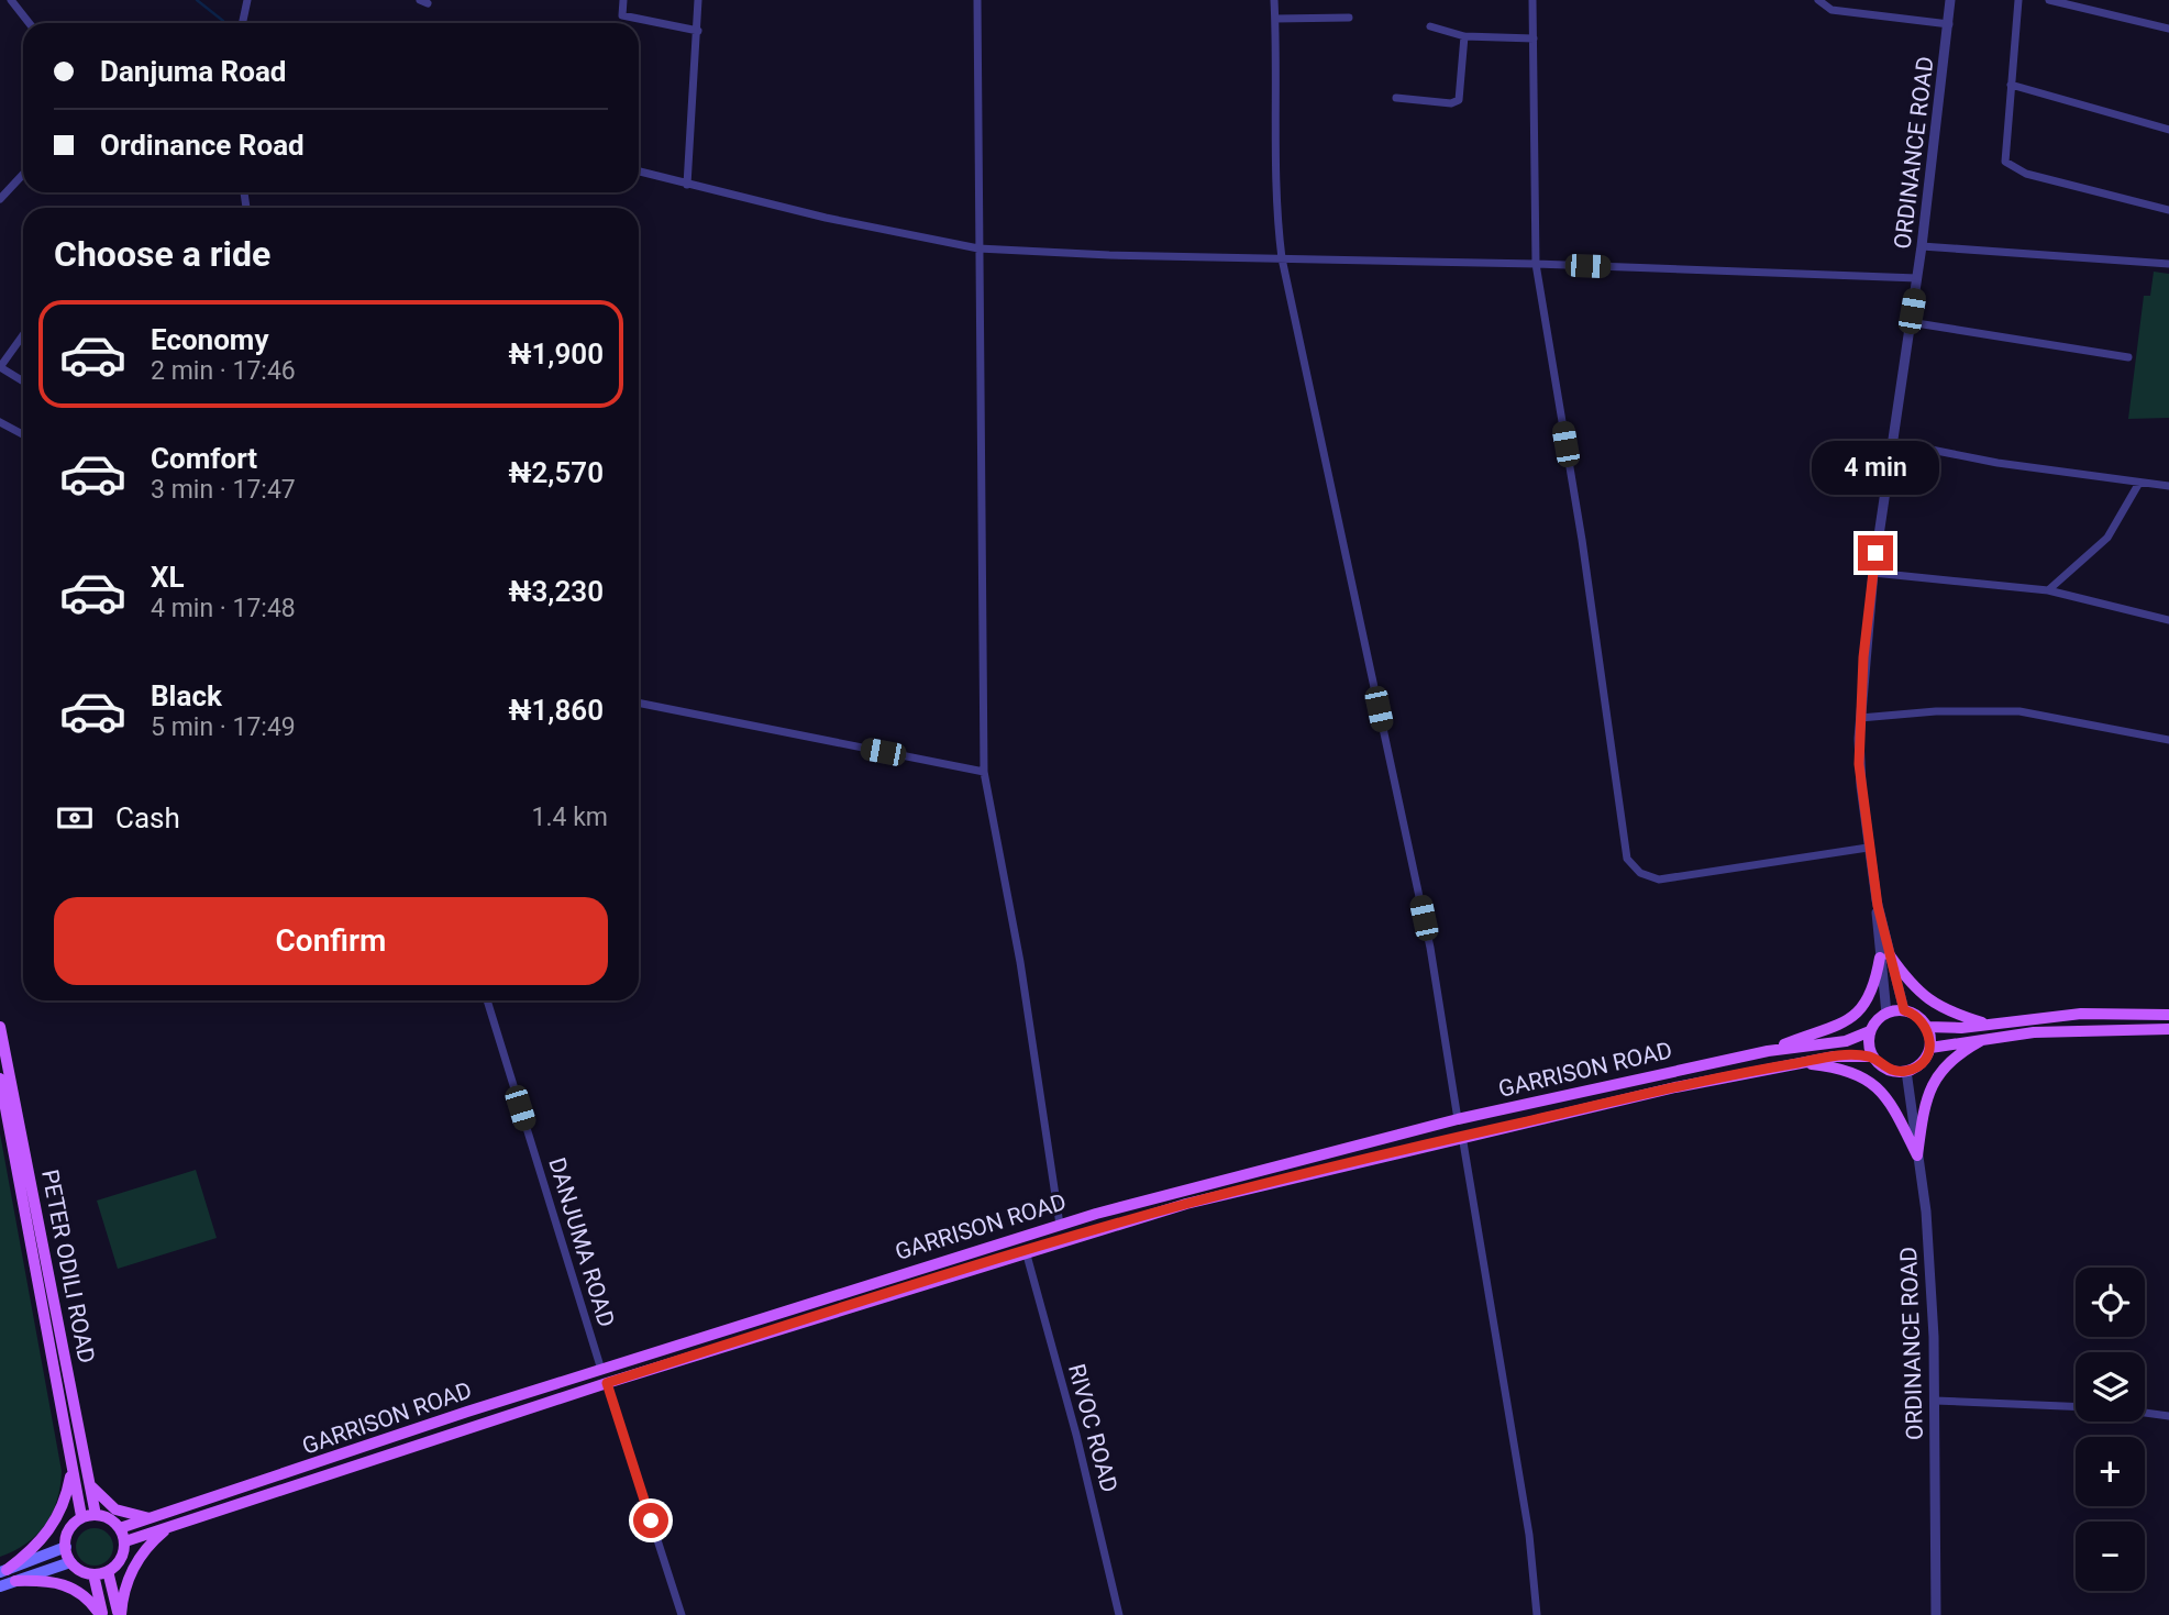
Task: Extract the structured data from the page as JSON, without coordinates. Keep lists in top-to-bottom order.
{
  "streets": {
    "main road": ["GARRISON ROAD", "PETER ODILI ROAD"],
    "street": ["ORDINANCE ROAD", "DANJUMA ROAD", "RIVOC ROAD"]
  },
  "crossings": [
    ["ORDINANCE ROAD", "GARRISON ROAD"],
    ["GARRISON ROAD", "DANJUMA ROAD"],
    ["GARRISON ROAD", "PETER ODILI ROAD"],
    ["GARRISON ROAD", "RIVOC ROAD"]
  ],
  "page": {
    "banner": ["Danjuma Road", "Ordinance Road"],
    "heading": "Choose a ride",
    "list": [
      {
        "name": "Economy",
        "note": "2 min · 17:46",
        "value": "₦1,900"
      },
      {
        "name": "Comfort",
        "note": "3 min · 17:47",
        "value": "₦2,570"
      },
      {
        "name": "XL",
        "note": "4 min · 17:48",
        "value": "₦3,230"
      },
      {
        "name": "Black",
        "note": "5 min · 17:49",
        "value": "₦1,860"
      }
    ],
    "bubble": "4 min",
    "pay": ["Cash", "1.4 km"],
    "buttons": "Confirm",
    "map_buttons": ["+", "−"]
  }
}
